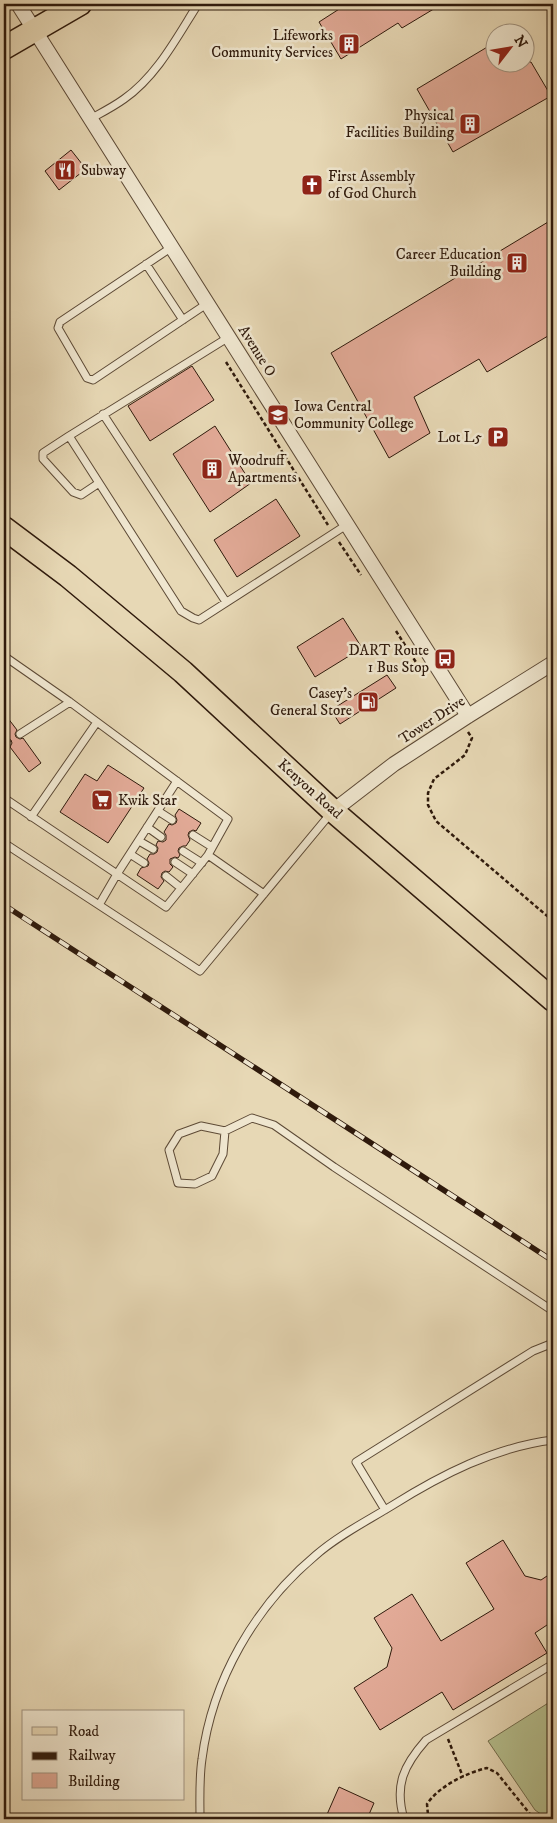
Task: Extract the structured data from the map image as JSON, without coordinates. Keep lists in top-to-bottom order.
{
  "streets": {
    "main road": ["Kenyon Road"],
    "street": ["Avenue O", "Tower Drive"]
  },
  "crossings": [
    ["Avenue O", "Tower Drive"],
    ["Tower Drive", "Kenyon Road"]
  ],
  "places": {
    "building": [
      "Lifeworks Community Services",
      "Physical Facilities Building",
      "Career Education Building",
      "Woodruff Apartments"
    ],
    "restaurant": ["Subway"],
    "church": ["First Assembly of God Church"],
    "school or university": ["Iowa Central Community College"],
    "parking": ["Lot L5"],
    "bus stop": ["DART Route 1 Bus Stop"],
    "fuel station": ["Casey's General Store"],
    "supermarket": ["Kwik Star"]
  },
  "legend": ["Road", "Railway", "Building"],
  "north": "top right"
}
